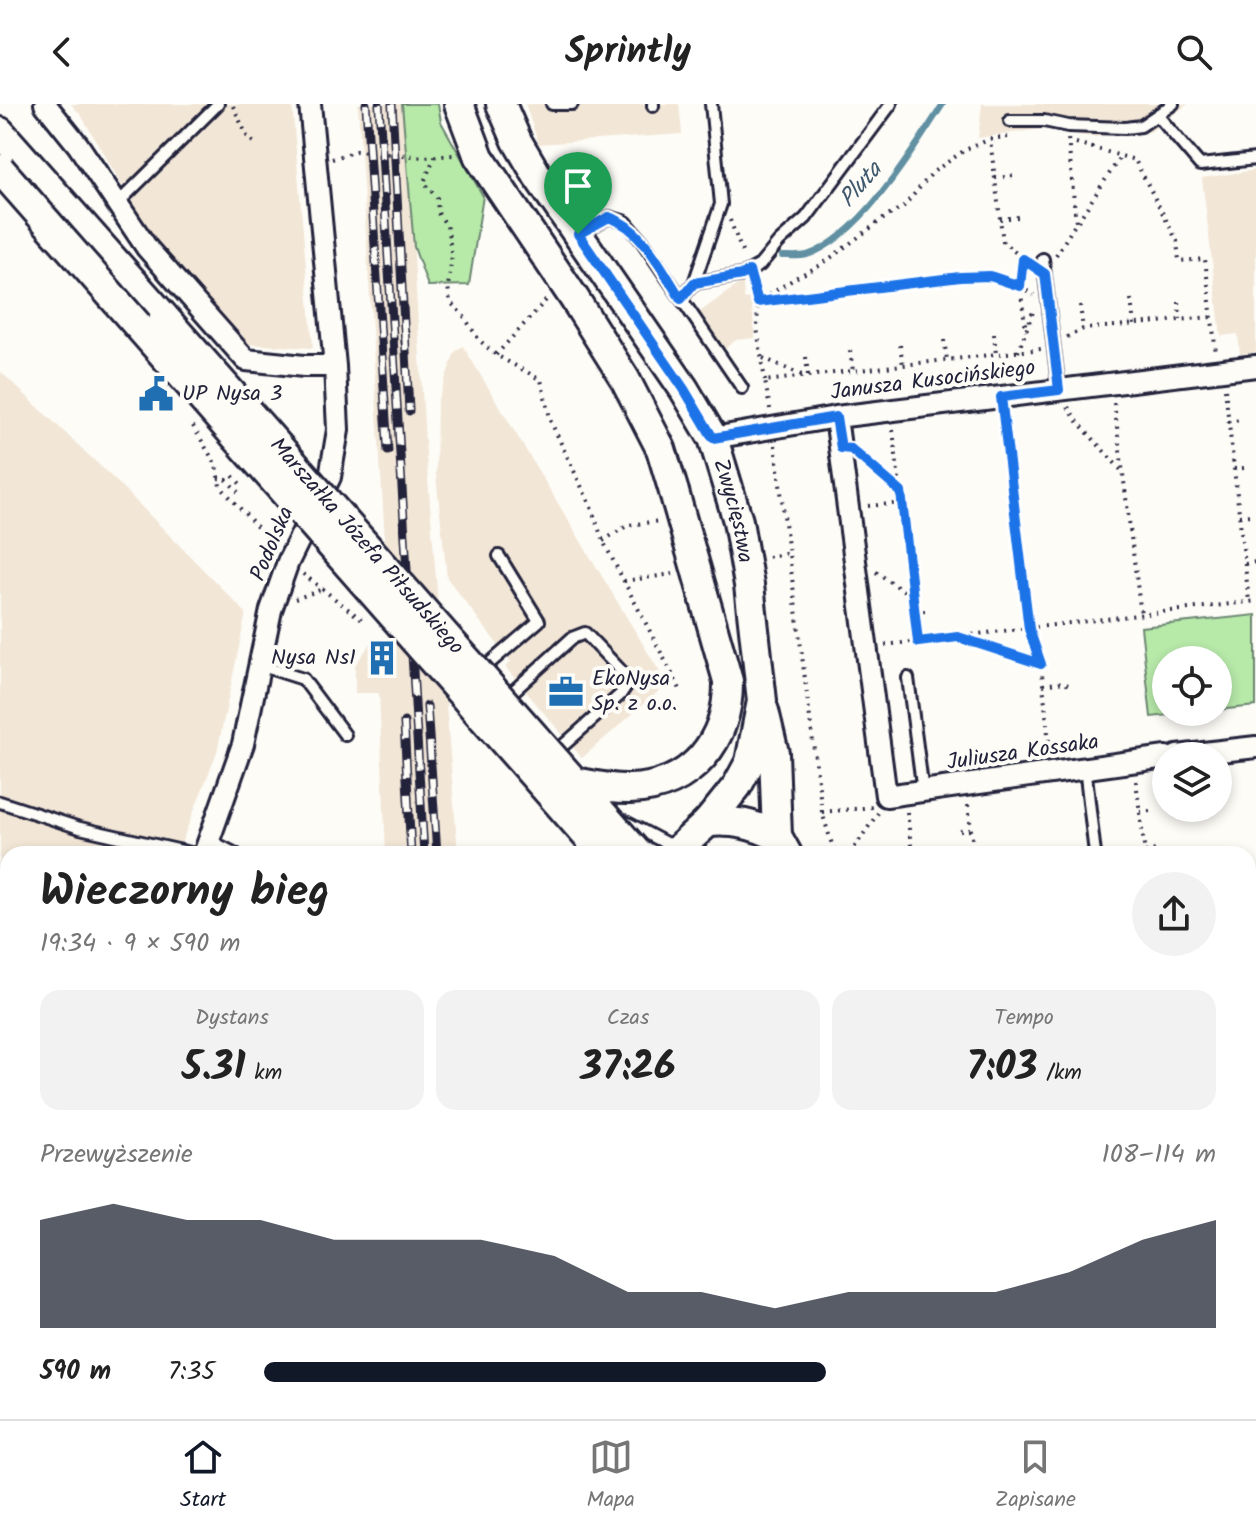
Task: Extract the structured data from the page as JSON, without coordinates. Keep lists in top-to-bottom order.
{
  "streets": {
    "main road": ["Zwycięstwa", "Marszałka Józefa Piłsudskiego"],
    "street": ["Janusza Kusocińskiego", "Podolska", "Juliusza Kossaka"]
  },
  "crossings": [
    ["Janusza Kusocińskiego", "Zwycięstwa"]
  ],
  "water": ["Pluta"],
  "places": {
    "public building": ["UP Nysa 3"],
    "building": ["Nysa Ns1"],
    "office": ["EkoNysa Sp. z o.o."]
  },
  "page": {
    "header": "Sprintly",
    "heading": ["Wieczorny bieg", "19:34 · 9 × 590 m"],
    "stats": [
      ["Dystans", "5.31 km"],
      ["Czas", "37:26"],
      ["Tempo", "7:03 /km"]
    ],
    "chart": ["Przewyższenie", "108–114 m"],
    "list": [
      {
        "name": "590 m",
        "note": "7:35"
      }
    ],
    "tabs": ["Start", "Mapa", "Zapisane"]
  }
}
